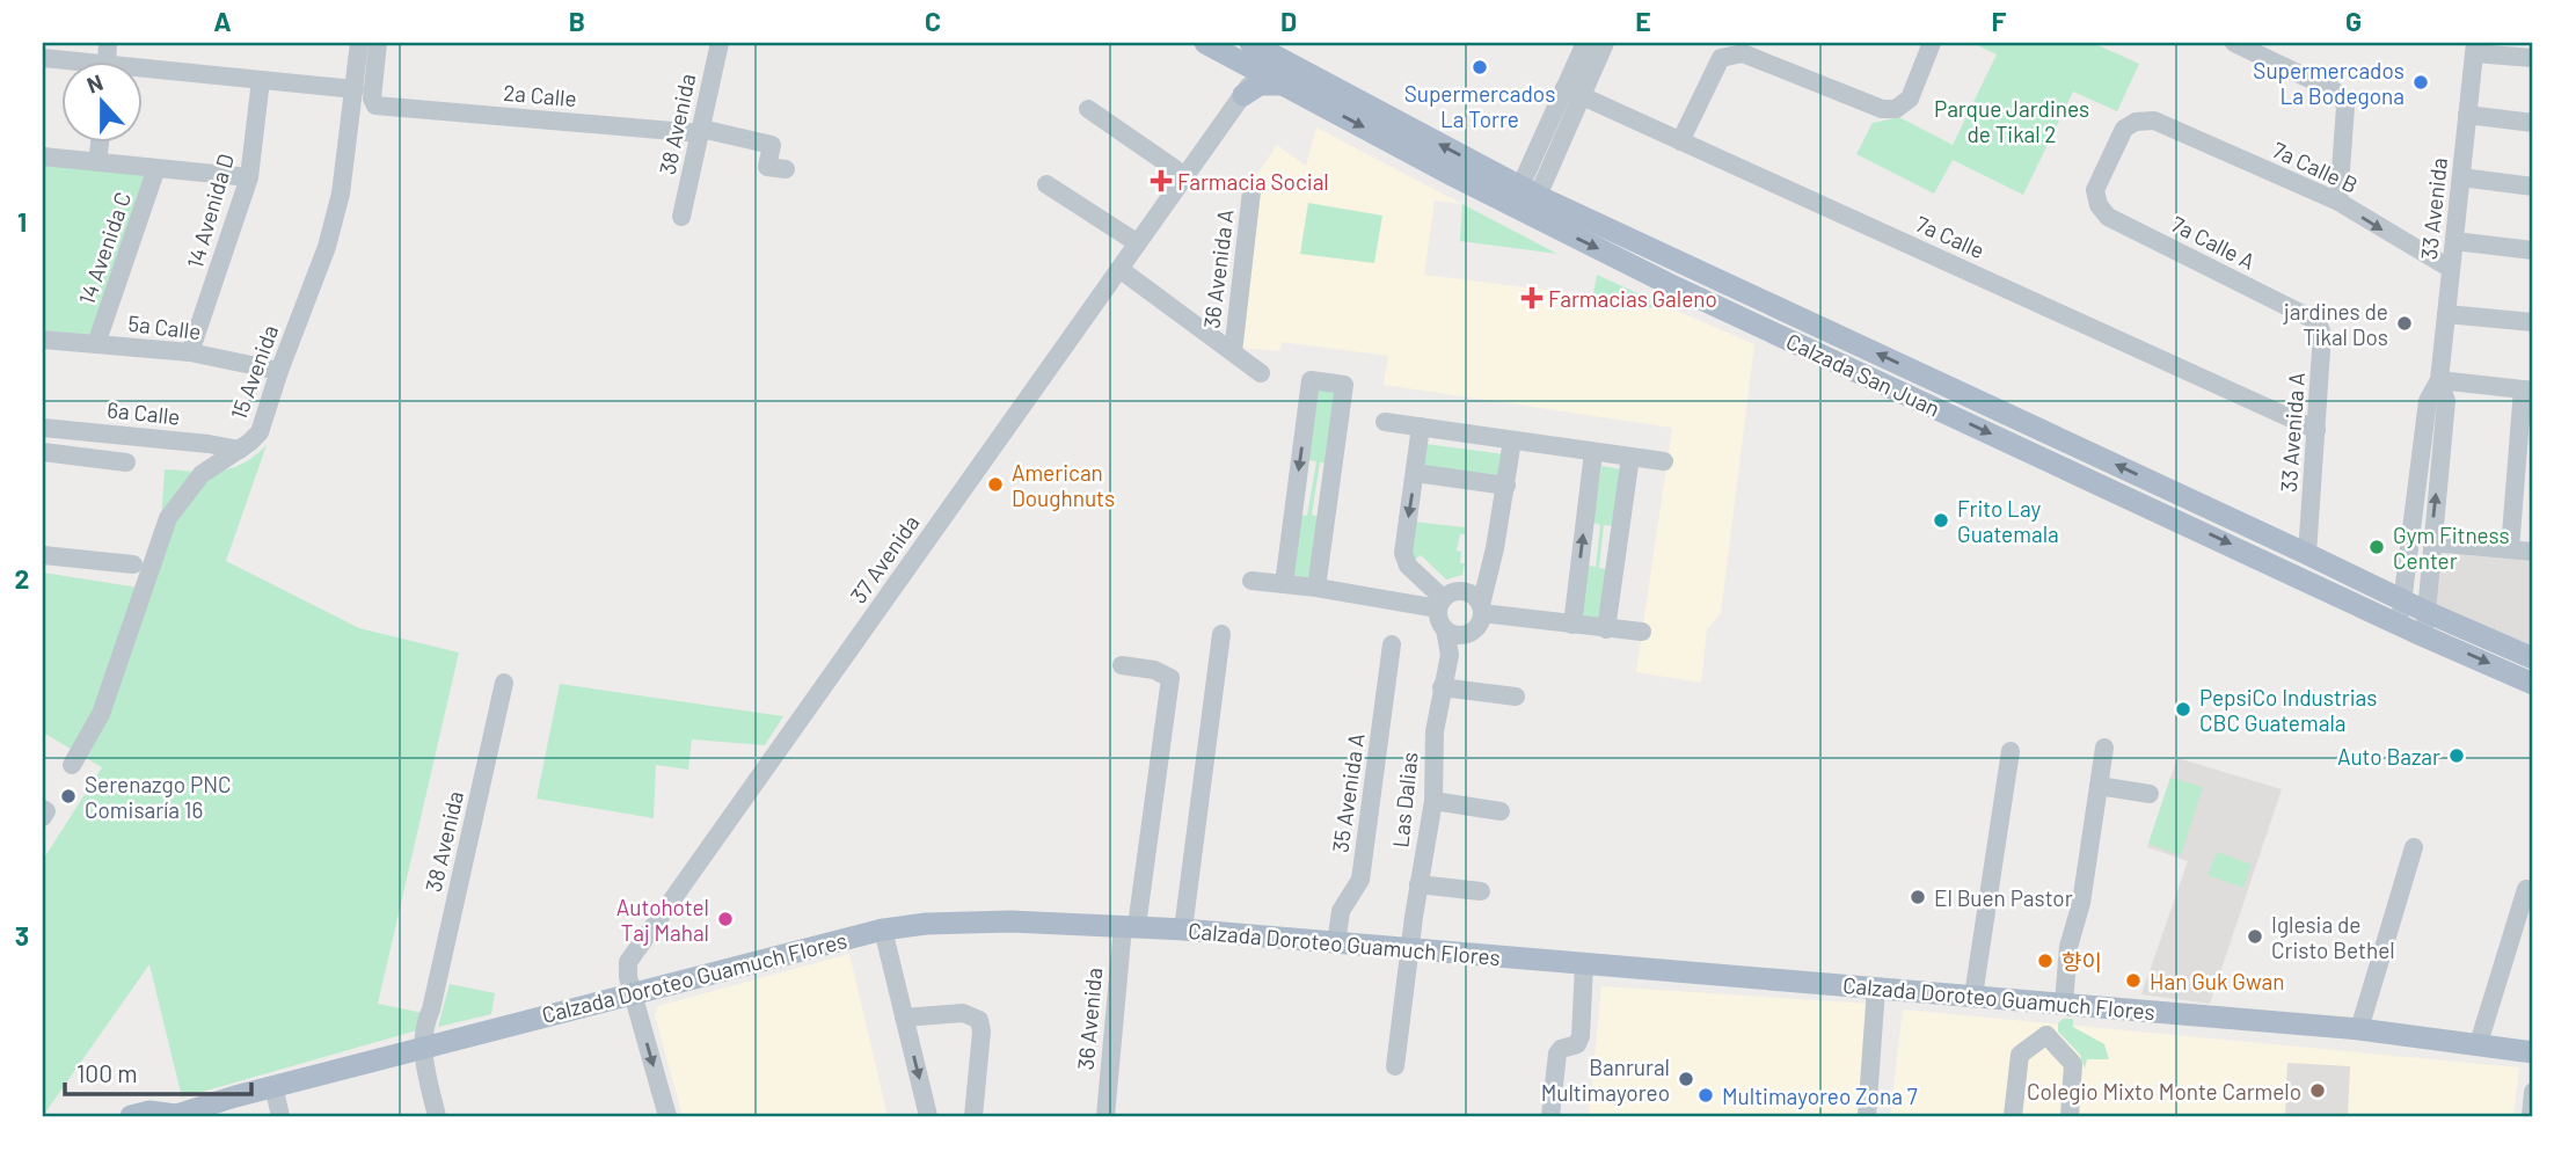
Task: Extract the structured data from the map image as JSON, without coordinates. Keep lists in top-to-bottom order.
{
  "streets": {
    "main road": ["Calzada San Juan", "Calzada Doroteo Guamuch Flores"],
    "street": [
      "2a Calle",
      "38 Avenida",
      "7a Calle B",
      "33 Avenida",
      "14 Avenida D",
      "7a Calle",
      "7a Calle A",
      "14 Avenida C",
      "36 Avenida A",
      "5a Calle",
      "15 Avenida",
      "6a Calle",
      "33 Avenida A",
      "37 Avenida",
      "35 Avenida A",
      "Las Dalias",
      "36 Avenida"
    ]
  },
  "crossings": [
    ["2a Calle", "38 Avenida"],
    ["38 Avenida", "Calzada Doroteo Guamuch Flores"],
    ["7a Calle B", "33 Avenida"],
    ["7a Calle B", "7a Calle A"],
    ["33 Avenida", "Calzada San Juan"],
    ["14 Avenida D", "5a Calle"],
    ["7a Calle", "33 Avenida A"],
    ["7a Calle A", "33 Avenida A"],
    ["14 Avenida C", "5a Calle"],
    ["5a Calle", "15 Avenida"],
    ["15 Avenida", "6a Calle"],
    ["Calzada San Juan", "33 Avenida A"],
    ["Calzada San Juan", "37 Avenida"],
    ["37 Avenida", "Calzada Doroteo Guamuch Flores"],
    ["35 Avenida A", "Calzada Doroteo Guamuch Flores"],
    ["Las Dalias", "Calzada Doroteo Guamuch Flores"],
    ["Calzada Doroteo Guamuch Flores", "36 Avenida"]
  ],
  "parks": ["Parque Jardines de Tikal 2"],
  "places": {
    "other": [
      "Supermercados La Torre",
      "Supermercados La Bodegona",
      "jardines de Tikal Dos",
      "American Doughnuts",
      "Frito Lay Guatemala",
      "Gym Fitness Center",
      "PepsiCo Industrias CBC Guatemala",
      "Auto Bazar",
      "Serenazgo PNC Comisaría 16",
      "El Buen Pastor",
      "Autohotel Taj Mahal",
      "Iglesia de Cristo Bethel",
      "향이",
      "Han Guk Gwan",
      "Banrural Multimayoreo",
      "Colegio Mixto Monte Carmelo",
      "Multimayoreo Zona 7"
    ],
    "health": ["Farmacia Social", "Farmacias Galeno"]
  },
  "scale_bar": "100 m",
  "north": "top",
  "grid": {
    "columns": [
      "A",
      "B",
      "C",
      "D",
      "E",
      "F",
      "G"
    ],
    "rows": ["1", "2", "3"]
  }
}
